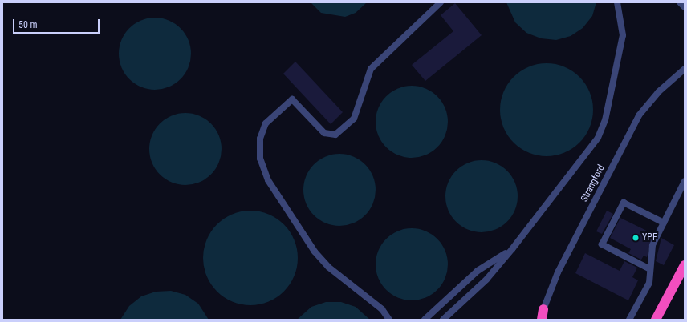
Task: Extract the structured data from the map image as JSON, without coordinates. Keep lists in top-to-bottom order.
{
  "streets": {
    "street": ["Strangford"]
  },
  "places": ["YPF"],
  "scale_bar": "50 m"
}
